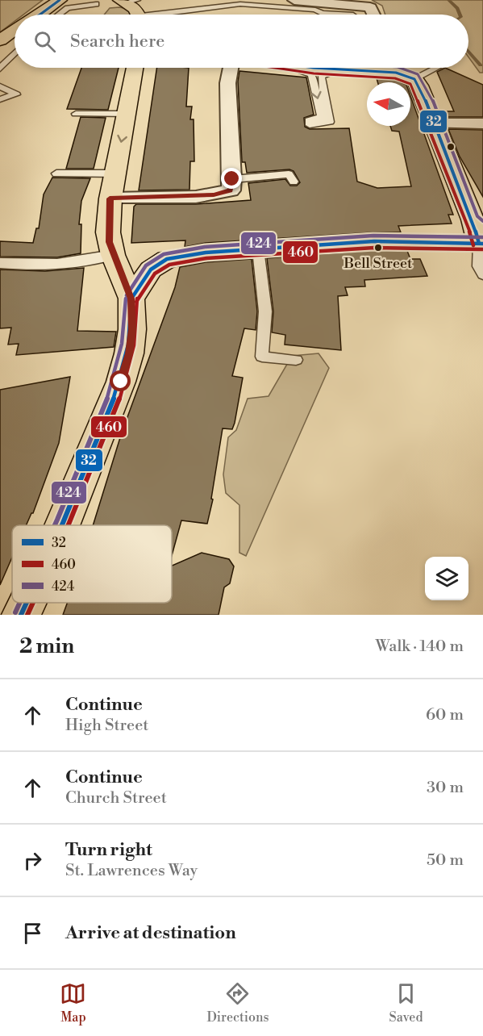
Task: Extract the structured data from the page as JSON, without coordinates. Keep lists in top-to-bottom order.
{
  "places": ["Bell Street"],
  "lines": ["transit line 32", "transit line 460", "transit line 424"],
  "legend": ["32", "460", "424"],
  "north": "left",
  "page": {
    "search": "Search here",
    "heading": ["2 min", "Walk · 140 m"],
    "list": [
      ["Continue", "High Street", "60 m"],
      ["Continue", "Church Street", "30 m"],
      ["Turn right", "St. Lawrences Way", "50 m"],
      "Arrive at destination"
    ],
    "nav": ["Map", "Directions", "Saved"]
  }
}
